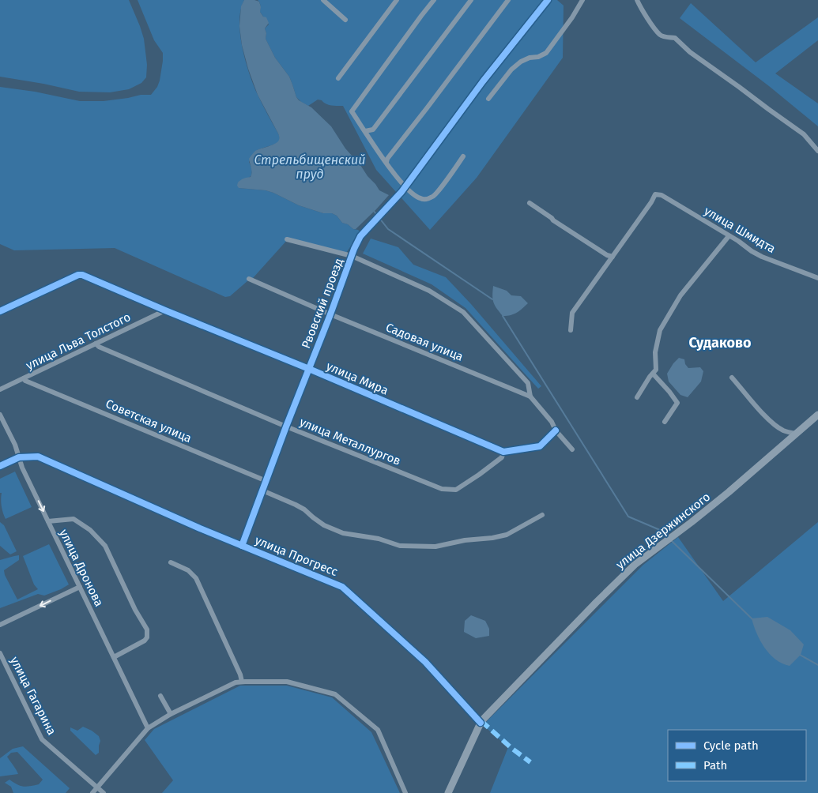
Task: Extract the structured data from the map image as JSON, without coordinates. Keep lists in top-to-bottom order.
{
  "streets": {
    "street": [
      "улица Шмидта",
      "Рвовский проезд",
      "улица Льва Толстого",
      "Садовая улица",
      "улица Мира",
      "Советская улица",
      "улица Металлургов",
      "улица Дзержинского",
      "улица Прогресс",
      "улица Дронова",
      "улица Гагарина"
    ]
  },
  "crossings": [
    ["Рвовский проезд", "Садовая улица"],
    ["Рвовский проезд", "улица Мира"],
    ["Рвовский проезд", "Советская улица"],
    ["Рвовский проезд", "улица Металлургов"],
    ["Рвовский проезд", "улица Прогресс"],
    ["улица Льва Толстого", "улица Мира"],
    ["улица Льва Толстого", "Советская улица"],
    ["улица Льва Толстого", "улица Металлургов"],
    ["улица Мира", "улица Металлургов"],
    ["улица Дзержинского", "улица Прогресс"],
    ["улица Прогресс", "улица Дронова"]
  ],
  "districts": ["Судаково"],
  "water": ["Стрельбищенский пруд"],
  "legend": ["Cycle path", "Path"]
}
